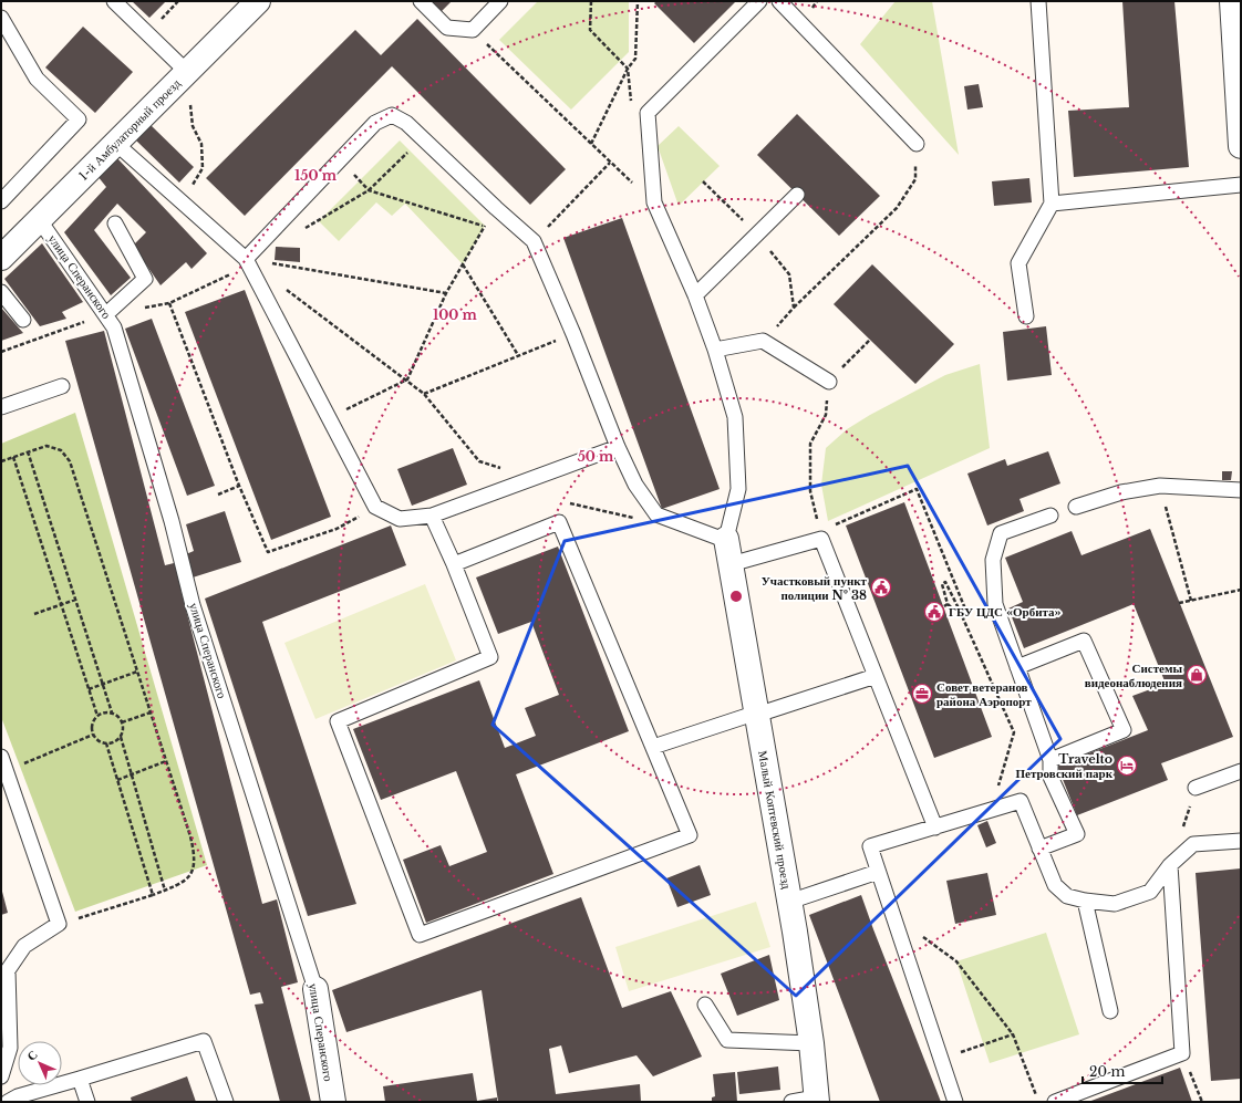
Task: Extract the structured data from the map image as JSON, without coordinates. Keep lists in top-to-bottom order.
{
  "streets": {
    "street": ["1-й Амбулаторный проезд", "улица Сперанского", "Малый Коптевский проезд"]
  },
  "crossings": [
    ["1-й Амбулаторный проезд", "улица Сперанского"]
  ],
  "places": {
    "public building": ["Участковый пункт полиции № 38", "ГБУ ЦДС «Орбита»"],
    "shop": ["Системы видеонаблюдения"],
    "office": ["Совет ветеранов района Аэропорт"],
    "hotel": ["Travelto Петровский парк"]
  },
  "scale_bar": "20 m",
  "north": "top left",
  "rings": ["150 m", "100 m", "50 m"]
}
